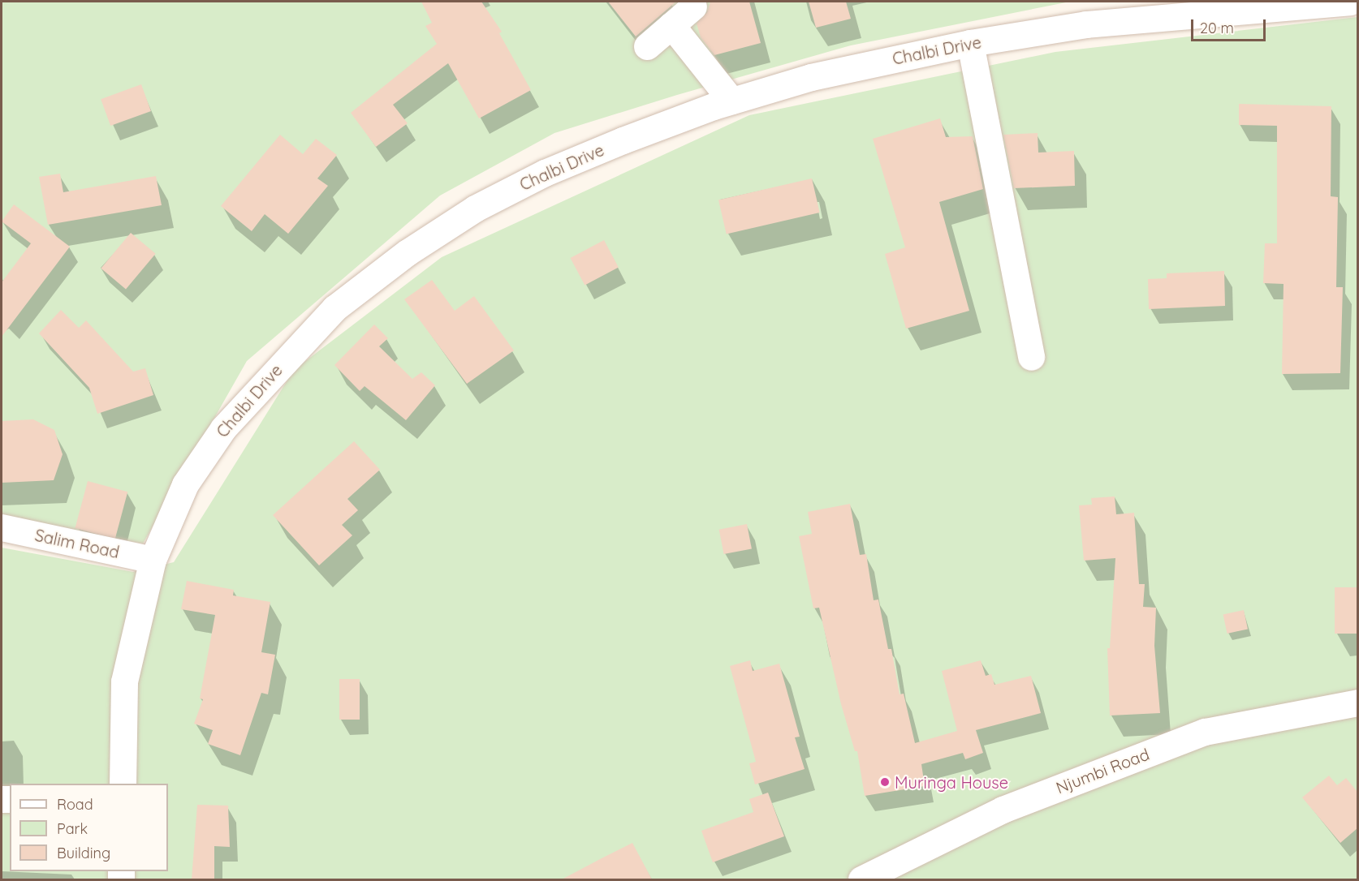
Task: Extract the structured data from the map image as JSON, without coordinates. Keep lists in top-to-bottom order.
{
  "streets": {
    "street": ["Chalbi Drive", "Salim Road", "Njumbi Road"]
  },
  "crossings": [
    ["Chalbi Drive", "Salim Road"]
  ],
  "places": ["Muringa House"],
  "legend": ["Road", "Park", "Building"],
  "scale_bar": "20 m"
}
